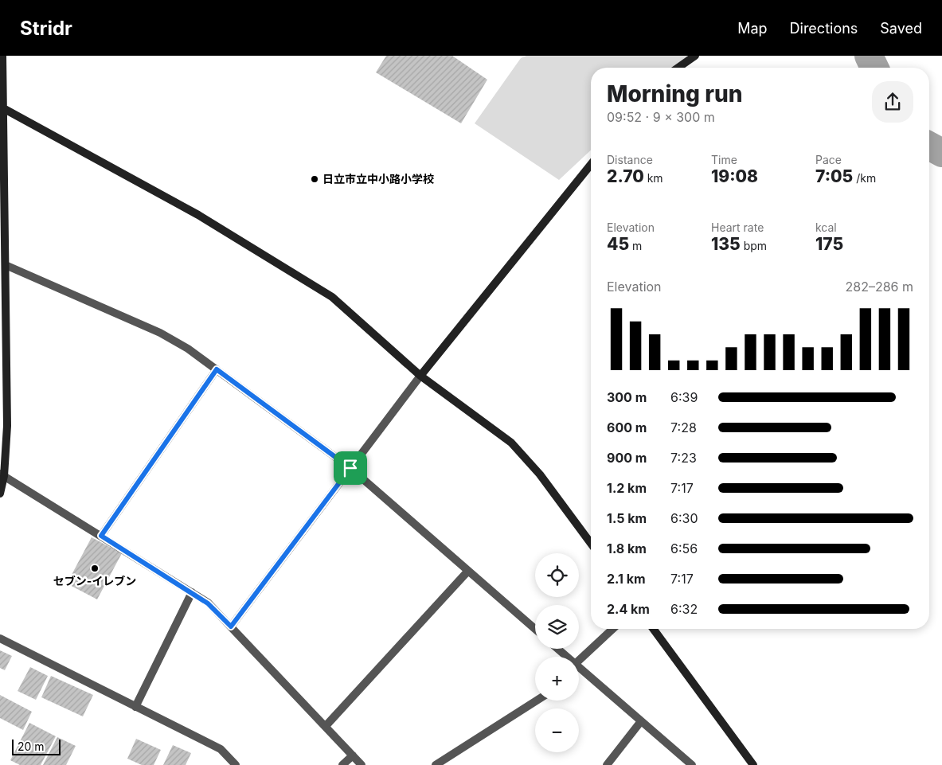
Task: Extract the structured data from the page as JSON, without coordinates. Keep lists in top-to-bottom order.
{
  "places": ["日立市立中小路小学校", "セブン-イレブン"],
  "scale_bar": "20 m",
  "page": {
    "header": "Stridr",
    "nav": ["Map", "Directions", "Saved"],
    "heading": ["Morning run", "09:52 · 9 × 300 m"],
    "stats": [
      ["Distance", "2.70 km"],
      ["Time", "19:08"],
      ["Pace", "7:05 /km"],
      ["Elevation", "45 m"],
      ["Heart rate", "135 bpm"],
      ["kcal", "175"]
    ],
    "chart": ["Elevation", "282–286 m"],
    "list": [
      {
        "name": "300 m",
        "note": "6:39"
      },
      {
        "name": "600 m",
        "note": "7:28"
      },
      {
        "name": "900 m",
        "note": "7:23"
      },
      {
        "name": "1.2 km",
        "note": "7:17"
      },
      {
        "name": "1.5 km",
        "note": "6:30"
      },
      {
        "name": "1.8 km",
        "note": "6:56"
      },
      {
        "name": "2.1 km",
        "note": "7:17"
      },
      {
        "name": "2.4 km",
        "note": "6:32"
      }
    ],
    "map_buttons": ["+", "−"],
    "scale": "20 m"
  }
}
